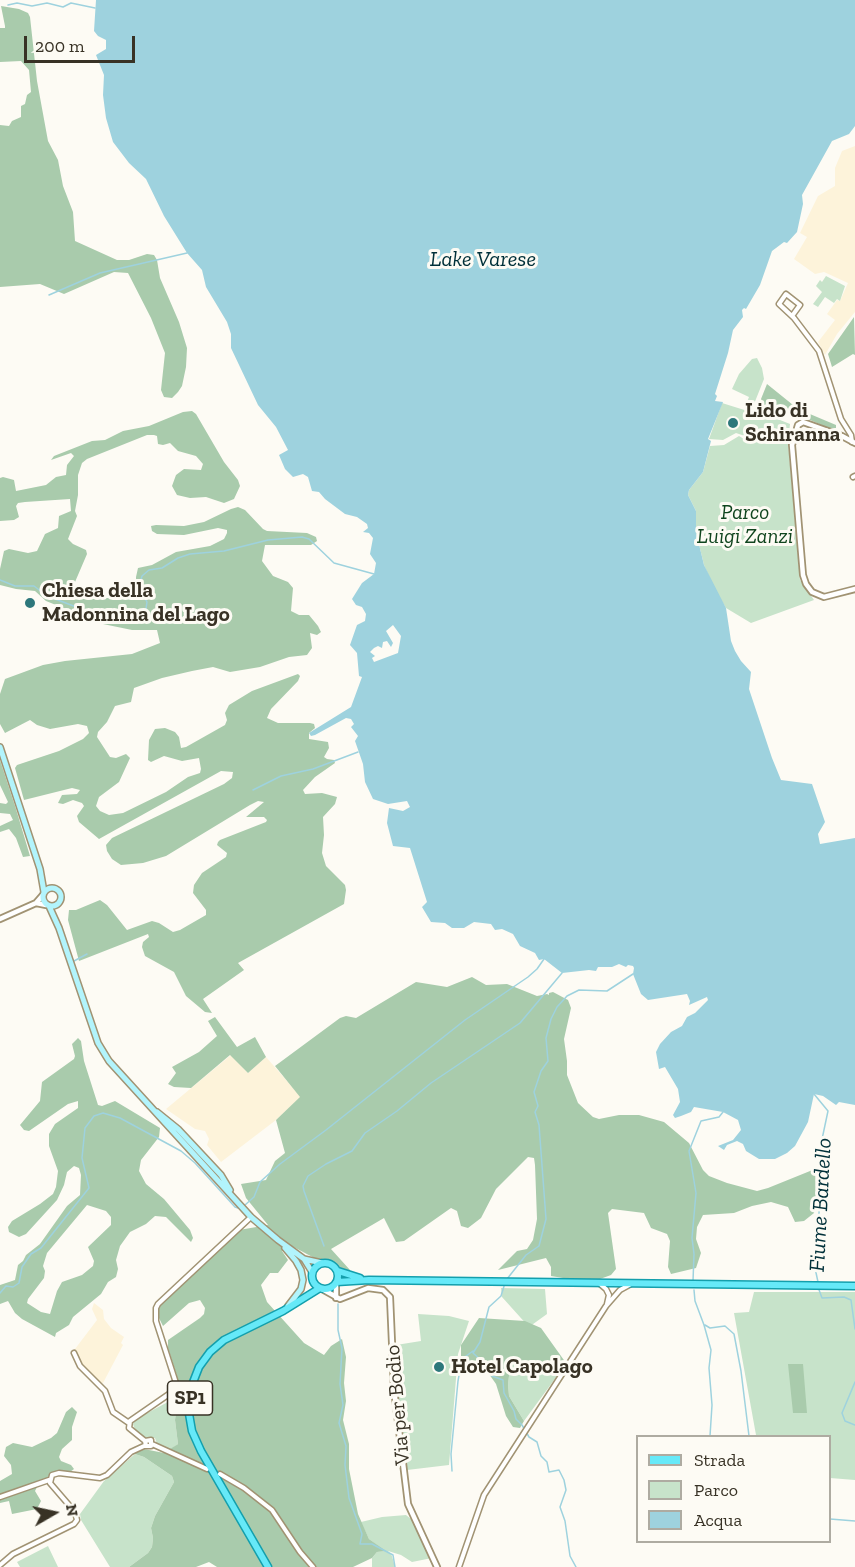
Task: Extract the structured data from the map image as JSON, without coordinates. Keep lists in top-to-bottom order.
{
  "streets": {
    "main road": ["SP1"],
    "street": ["Via per Bodio"]
  },
  "water": ["Lake Varese", "Fiume Bardello"],
  "parks": ["Parco Luigi Zanzi"],
  "places": ["Lido di Schiranna", "Chiesa della Madonnina del Lago", "Hotel Capolago"],
  "legend": ["Strada", "Parco", "Acqua"],
  "scale_bar": "200 m",
  "north": "right"
}
